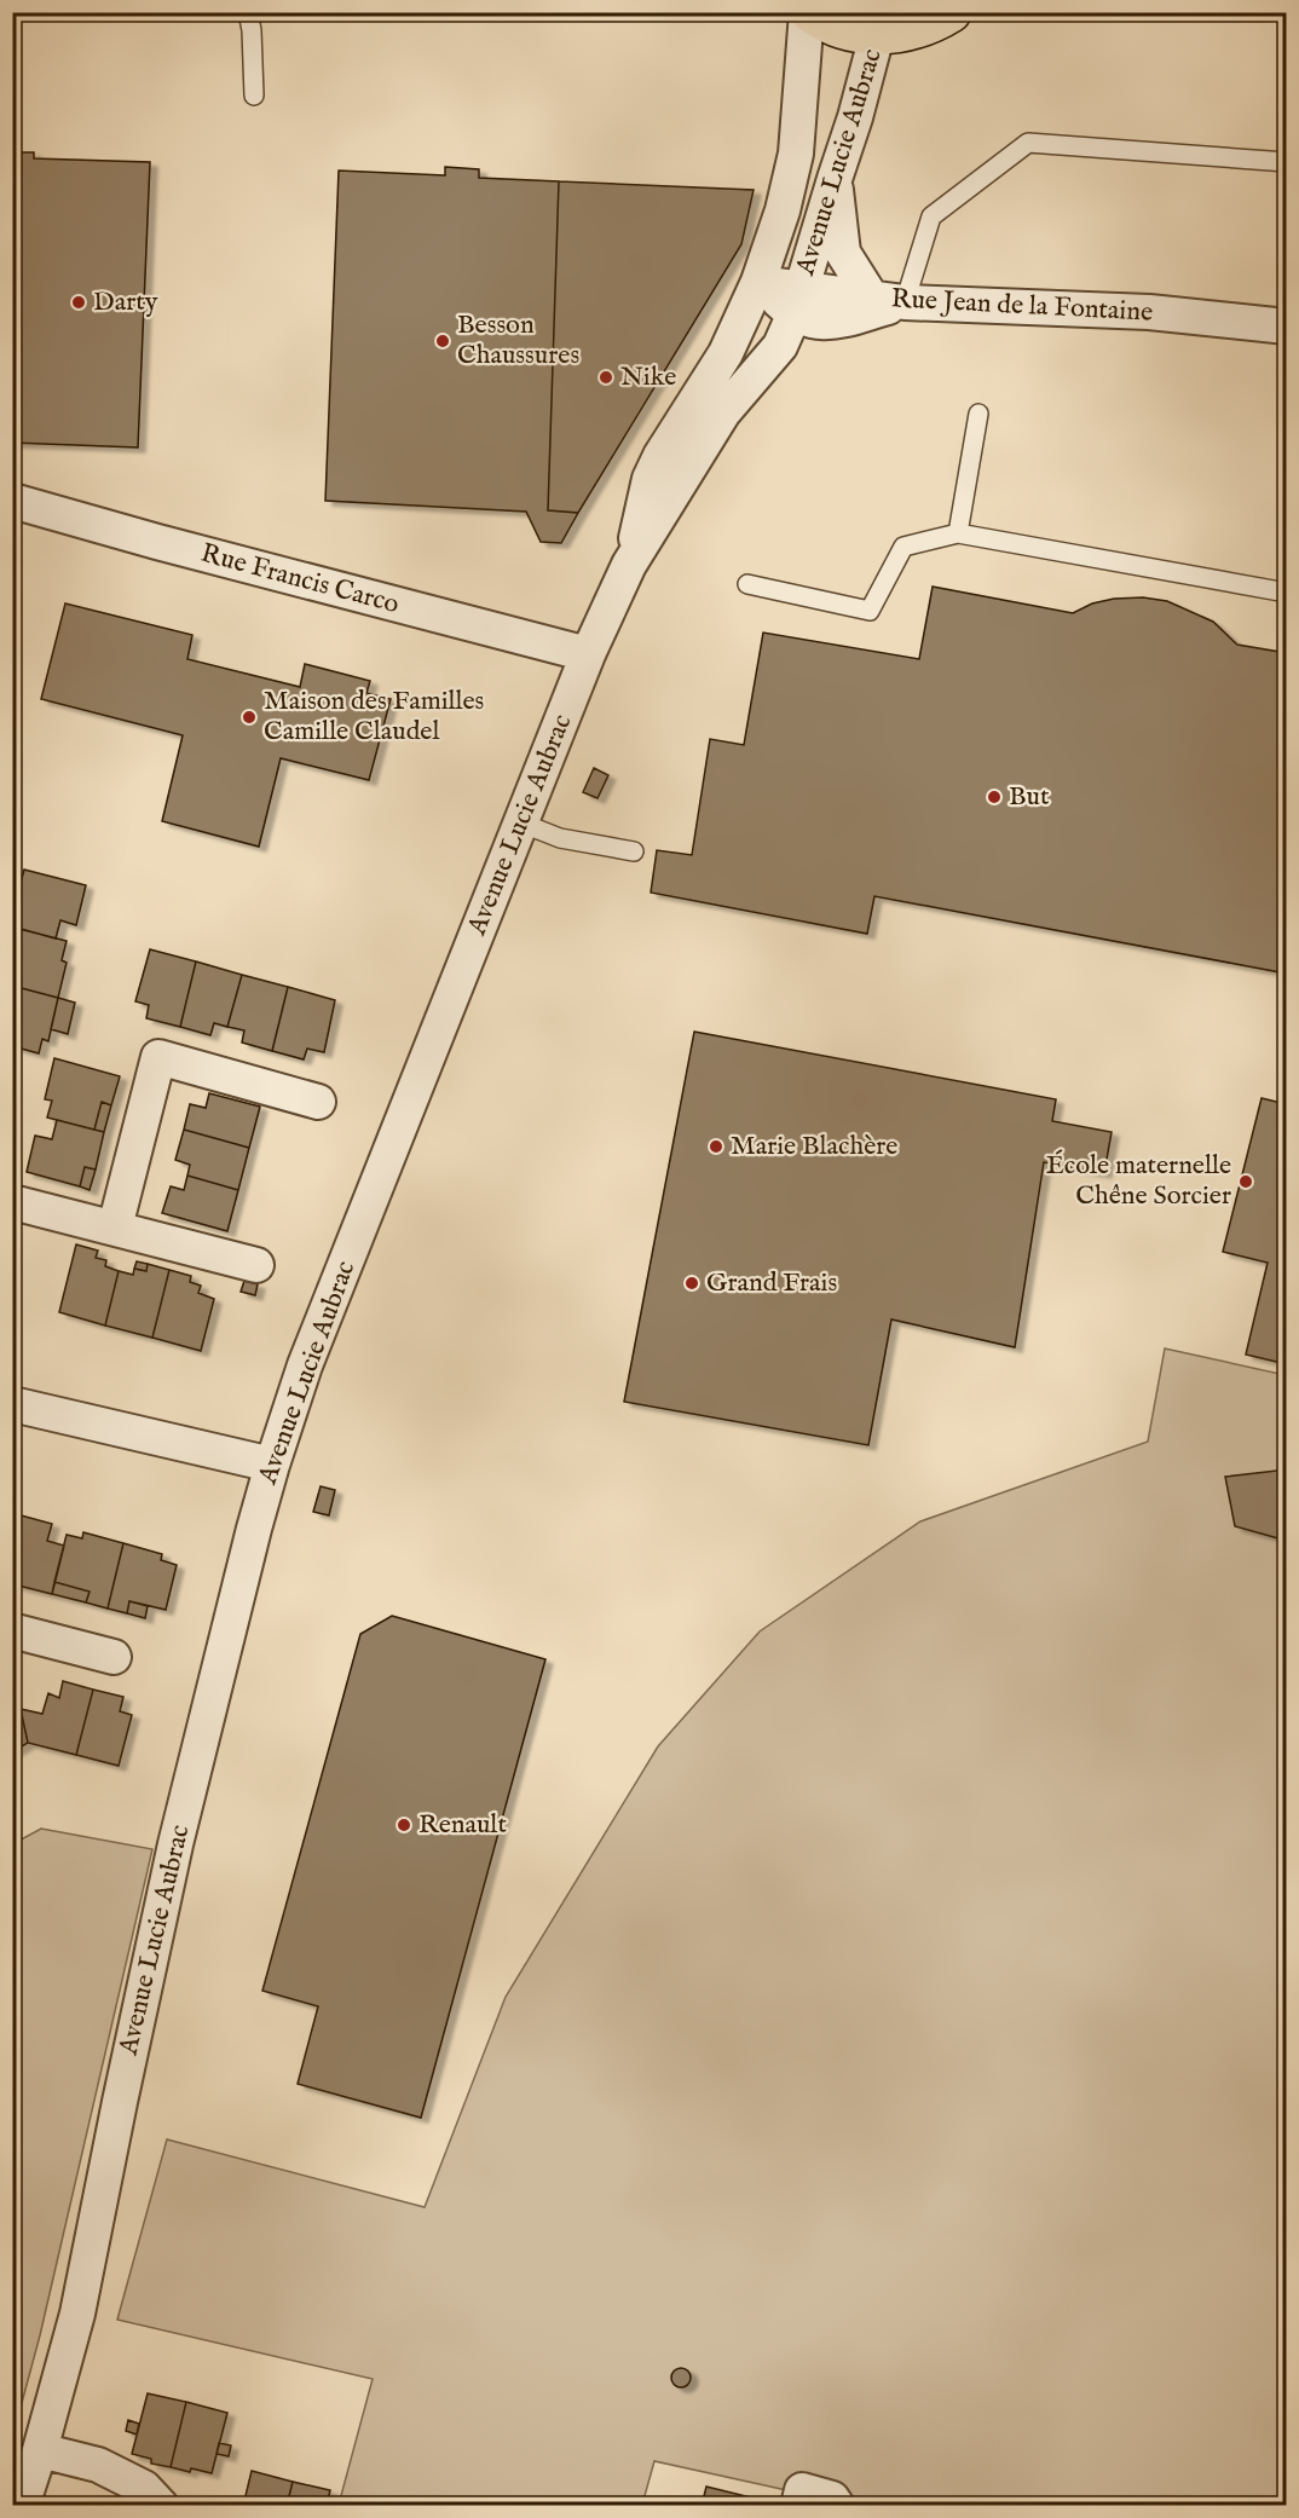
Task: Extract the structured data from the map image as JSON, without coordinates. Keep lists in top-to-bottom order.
{
  "streets": {
    "street": ["Avenue Lucie Aubrac", "Rue Jean de la Fontaine", "Rue Francis Carco"]
  },
  "crossings": [
    ["Avenue Lucie Aubrac", "Rue Jean de la Fontaine"],
    ["Avenue Lucie Aubrac", "Rue Francis Carco"]
  ],
  "places": [
    "Darty",
    "Besson Chaussures",
    "Nike",
    "Maison des Familles Camille Claudel",
    "But",
    "Marie Blachère",
    "École maternelle Chêne Sorcier",
    "Grand Frais",
    "Renault"
  ]
}
